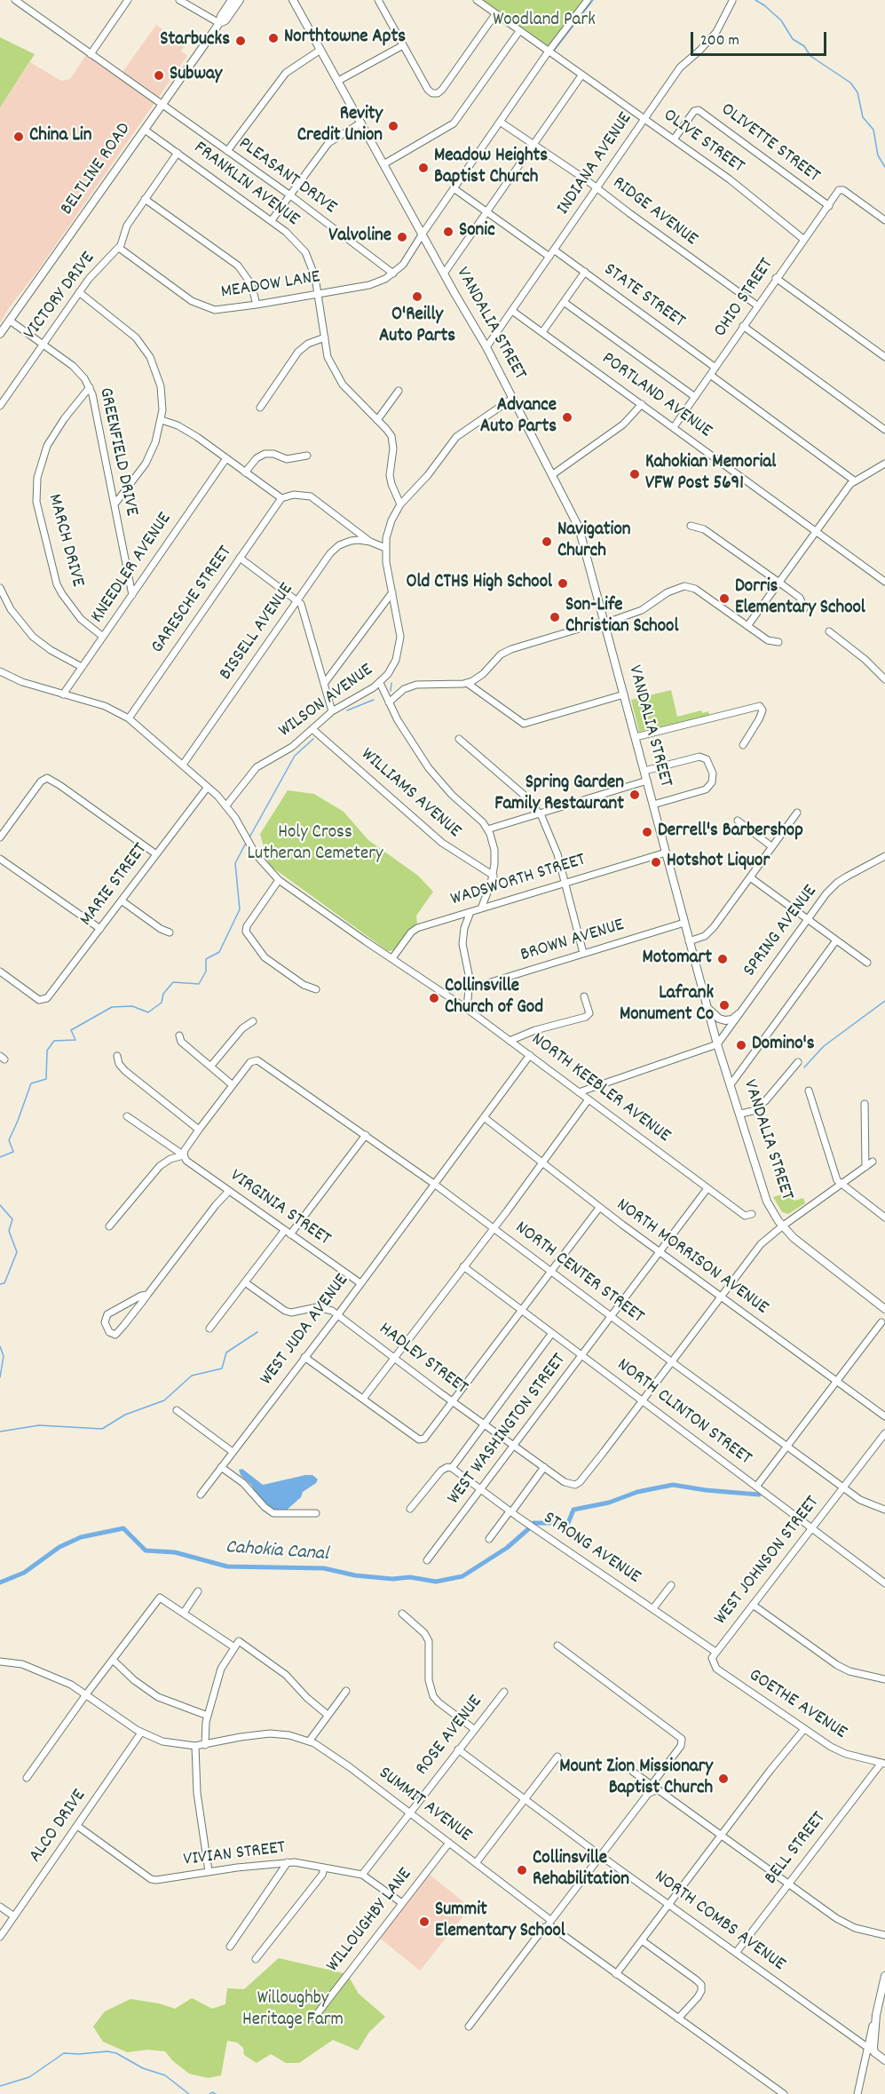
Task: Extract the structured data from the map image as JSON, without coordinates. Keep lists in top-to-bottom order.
{
  "streets": {
    "main road": ["BELTLINE ROAD", "VANDALIA STREET", "NORTH COMBS AVENUE"],
    "street": [
      "OLIVE STREET",
      "OLIVETTE STREET",
      "INDIANA AVENUE",
      "PLEASANT DRIVE",
      "FRANKLIN AVENUE",
      "RIDGE AVENUE",
      "MEADOW LANE",
      "VICTORY DRIVE",
      "STATE STREET",
      "OHIO STREET",
      "PORTLAND AVENUE",
      "GREENFIELD DRIVE",
      "MARCH DRIVE",
      "KNEEDLER AVENUE",
      "GARESCHE STREET",
      "BISSELL AVENUE",
      "WILSON AVENUE",
      "WILLIAMS AVENUE",
      "WADSWORTH STREET",
      "MARIE STREET",
      "SPRING AVENUE",
      "BROWN AVENUE",
      "NORTH KEEBLER AVENUE",
      "VIRGINIA STREET",
      "NORTH MORRISON AVENUE",
      "NORTH CENTER STREET",
      "WEST JUDA AVENUE",
      "HADLEY STREET",
      "NORTH CLINTON STREET",
      "WEST WASHINGTON STREET",
      "STRONG AVENUE",
      "WEST JOHNSON STREET",
      "GOETHE AVENUE",
      "ROSE AVENUE",
      "SUMMIT AVENUE",
      "ALCO DRIVE",
      "BELL STREET",
      "VIVIAN STREET",
      "WILLOUGHBY LANE"
    ]
  },
  "crossings": [
    ["OLIVE STREET", "OLIVETTE STREET"],
    ["OLIVE STREET", "INDIANA AVENUE"],
    ["OLIVE STREET", "MEADOW LANE"],
    ["OLIVE STREET", "OHIO STREET"],
    ["OLIVETTE STREET", "OHIO STREET"],
    ["INDIANA AVENUE", "RIDGE AVENUE"],
    ["INDIANA AVENUE", "STATE STREET"],
    ["INDIANA AVENUE", "VANDALIA STREET"],
    ["INDIANA AVENUE", "PORTLAND AVENUE"],
    ["BELTLINE ROAD", "PLEASANT DRIVE"],
    ["BELTLINE ROAD", "FRANKLIN AVENUE"],
    ["BELTLINE ROAD", "GREENFIELD DRIVE"],
    ["PLEASANT DRIVE", "MEADOW LANE"],
    ["FRANKLIN AVENUE", "MEADOW LANE"],
    ["FRANKLIN AVENUE", "VICTORY DRIVE"],
    ["FRANKLIN AVENUE", "WILSON AVENUE"],
    ["RIDGE AVENUE", "MEADOW LANE"],
    ["RIDGE AVENUE", "OHIO STREET"],
    ["MEADOW LANE", "VICTORY DRIVE"],
    ["MEADOW LANE", "VANDALIA STREET"],
    ["VICTORY DRIVE", "GREENFIELD DRIVE"],
    ["STATE STREET", "OHIO STREET"],
    ["OHIO STREET", "PORTLAND AVENUE"],
    ["VANDALIA STREET", "WILSON AVENUE"],
    ["VANDALIA STREET", "WADSWORTH STREET"],
    ["VANDALIA STREET", "SPRING AVENUE"],
    ["VANDALIA STREET", "BROWN AVENUE"],
    ["GREENFIELD DRIVE", "MARCH DRIVE"],
    ["GREENFIELD DRIVE", "KNEEDLER AVENUE"],
    ["MARCH DRIVE", "KNEEDLER AVENUE"],
    ["KNEEDLER AVENUE", "NORTH KEEBLER AVENUE"],
    ["GARESCHE STREET", "NORTH KEEBLER AVENUE"],
    ["BISSELL AVENUE", "NORTH KEEBLER AVENUE"],
    ["WILSON AVENUE", "WILLIAMS AVENUE"],
    ["WILSON AVENUE", "NORTH KEEBLER AVENUE"],
    ["WADSWORTH STREET", "NORTH KEEBLER AVENUE"],
    ["MARIE STREET", "NORTH KEEBLER AVENUE"],
    ["NORTH KEEBLER AVENUE", "WEST JUDA AVENUE"],
    ["NORTH KEEBLER AVENUE", "WEST WASHINGTON STREET"],
    ["VIRGINIA STREET", "WEST JUDA AVENUE"],
    ["NORTH MORRISON AVENUE", "WEST JUDA AVENUE"],
    ["NORTH MORRISON AVENUE", "WEST WASHINGTON STREET"],
    ["NORTH CENTER STREET", "WEST JUDA AVENUE"],
    ["NORTH CENTER STREET", "WEST WASHINGTON STREET"],
    ["NORTH CENTER STREET", "WEST JOHNSON STREET"],
    ["WEST JUDA AVENUE", "HADLEY STREET"],
    ["HADLEY STREET", "NORTH CLINTON STREET"],
    ["HADLEY STREET", "WEST WASHINGTON STREET"],
    ["NORTH CLINTON STREET", "WEST WASHINGTON STREET"],
    ["NORTH CLINTON STREET", "WEST JOHNSON STREET"],
    ["WEST WASHINGTON STREET", "STRONG AVENUE"],
    ["STRONG AVENUE", "WEST JOHNSON STREET"],
    ["STRONG AVENUE", "GOETHE AVENUE"],
    ["WEST JOHNSON STREET", "GOETHE AVENUE"],
    ["GOETHE AVENUE", "BELL STREET"],
    ["ROSE AVENUE", "SUMMIT AVENUE"],
    ["ROSE AVENUE", "VIVIAN STREET"],
    ["ROSE AVENUE", "NORTH COMBS AVENUE"],
    ["SUMMIT AVENUE", "ALCO DRIVE"],
    ["SUMMIT AVENUE", "WILLOUGHBY LANE"],
    ["ALCO DRIVE", "VIVIAN STREET"],
    ["BELL STREET", "NORTH COMBS AVENUE"],
    ["VIVIAN STREET", "WILLOUGHBY LANE"]
  ],
  "water": ["Cahokia Canal"],
  "parks": ["Woodland Park", "Holy Cross Lutheran Cemetery", "Willoughby Heritage Farm"],
  "places": [
    "Northtowne Apts",
    "Starbucks",
    "Subway",
    "Revity Credit Union",
    "China Lin",
    "Meadow Heights Baptist Church",
    "Sonic",
    "Valvoline",
    "O'Reilly Auto Parts",
    "Advance Auto Parts",
    "Kahokian Memorial VFW Post 5691",
    "Navigation Church",
    "Old CTHS High School",
    "Dorris Elementary School",
    "Son-Life Christian School",
    "Spring Garden Family Restaurant",
    "Derrell's Barbershop",
    "Hotshot Liquor",
    "Motomart",
    "Collinsville Church of God",
    "Lafrank Monument Co",
    "Domino's",
    "Mount Zion Missionary Baptist Church",
    "Collinsville Rehabilitation",
    "Summit Elementary School"
  ],
  "scale_bar": "200 m"
}
